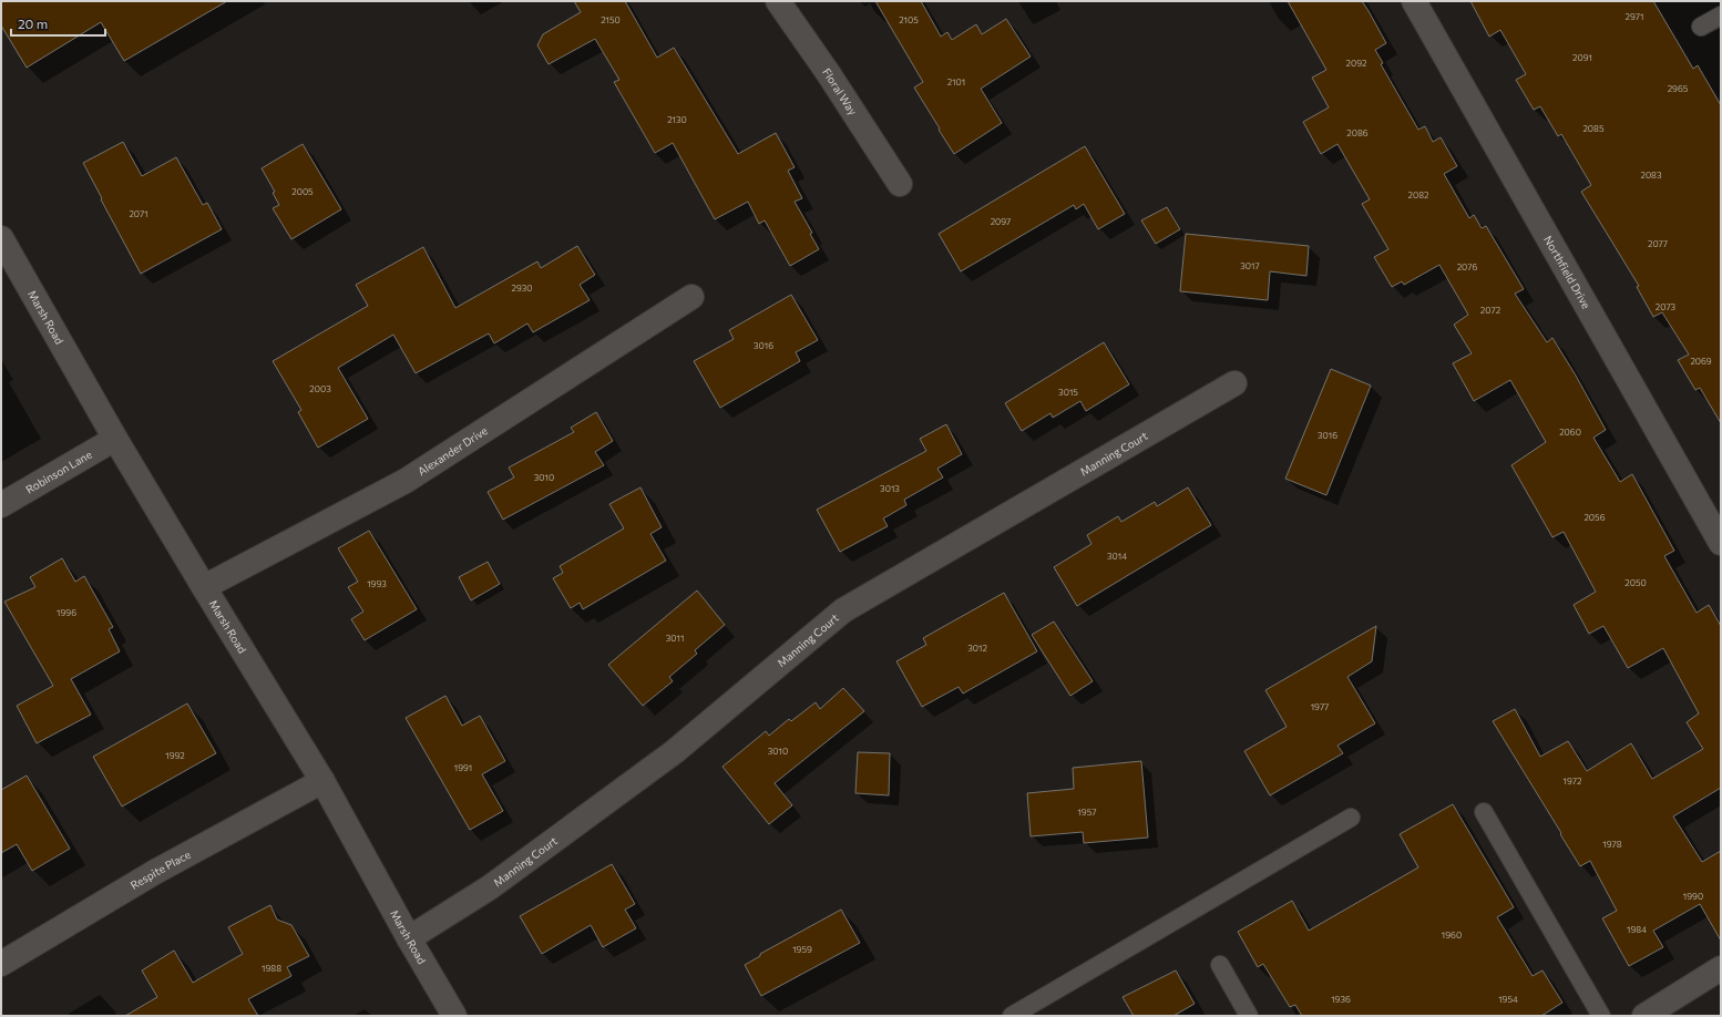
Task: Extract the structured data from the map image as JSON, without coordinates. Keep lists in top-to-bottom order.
{
  "streets": {
    "street": [
      "Floral Way",
      "Northfield Drive",
      "Marsh Road",
      "Alexander Drive",
      "Manning Court",
      "Robinson Lane",
      "Respite Place"
    ]
  },
  "crossings": [
    ["Marsh Road", "Alexander Drive"],
    ["Marsh Road", "Manning Court"],
    ["Marsh Road", "Robinson Lane"],
    ["Marsh Road", "Respite Place"]
  ],
  "house_numbers": [
    "2971",
    "2150",
    "2105",
    "2091",
    "2092",
    "2101",
    "2965",
    "2130",
    "2085",
    "2086",
    "2083",
    "2005",
    "2082",
    "2071",
    "2097",
    "2077",
    "3017",
    "2076",
    "2930",
    "2073",
    "2072",
    "3016",
    "2069",
    "2003",
    "3015",
    "2060",
    "3016",
    "3010",
    "3013",
    "2056",
    "3014",
    "2050",
    "1993",
    "1996",
    "3011",
    "3012",
    "1977",
    "3010",
    "1992",
    "1991",
    "1972",
    "1957",
    "1978",
    "1990",
    "1984",
    "1960",
    "1959",
    "1988",
    "1936",
    "1954"
  ],
  "scale_bar": "20 m"
}
